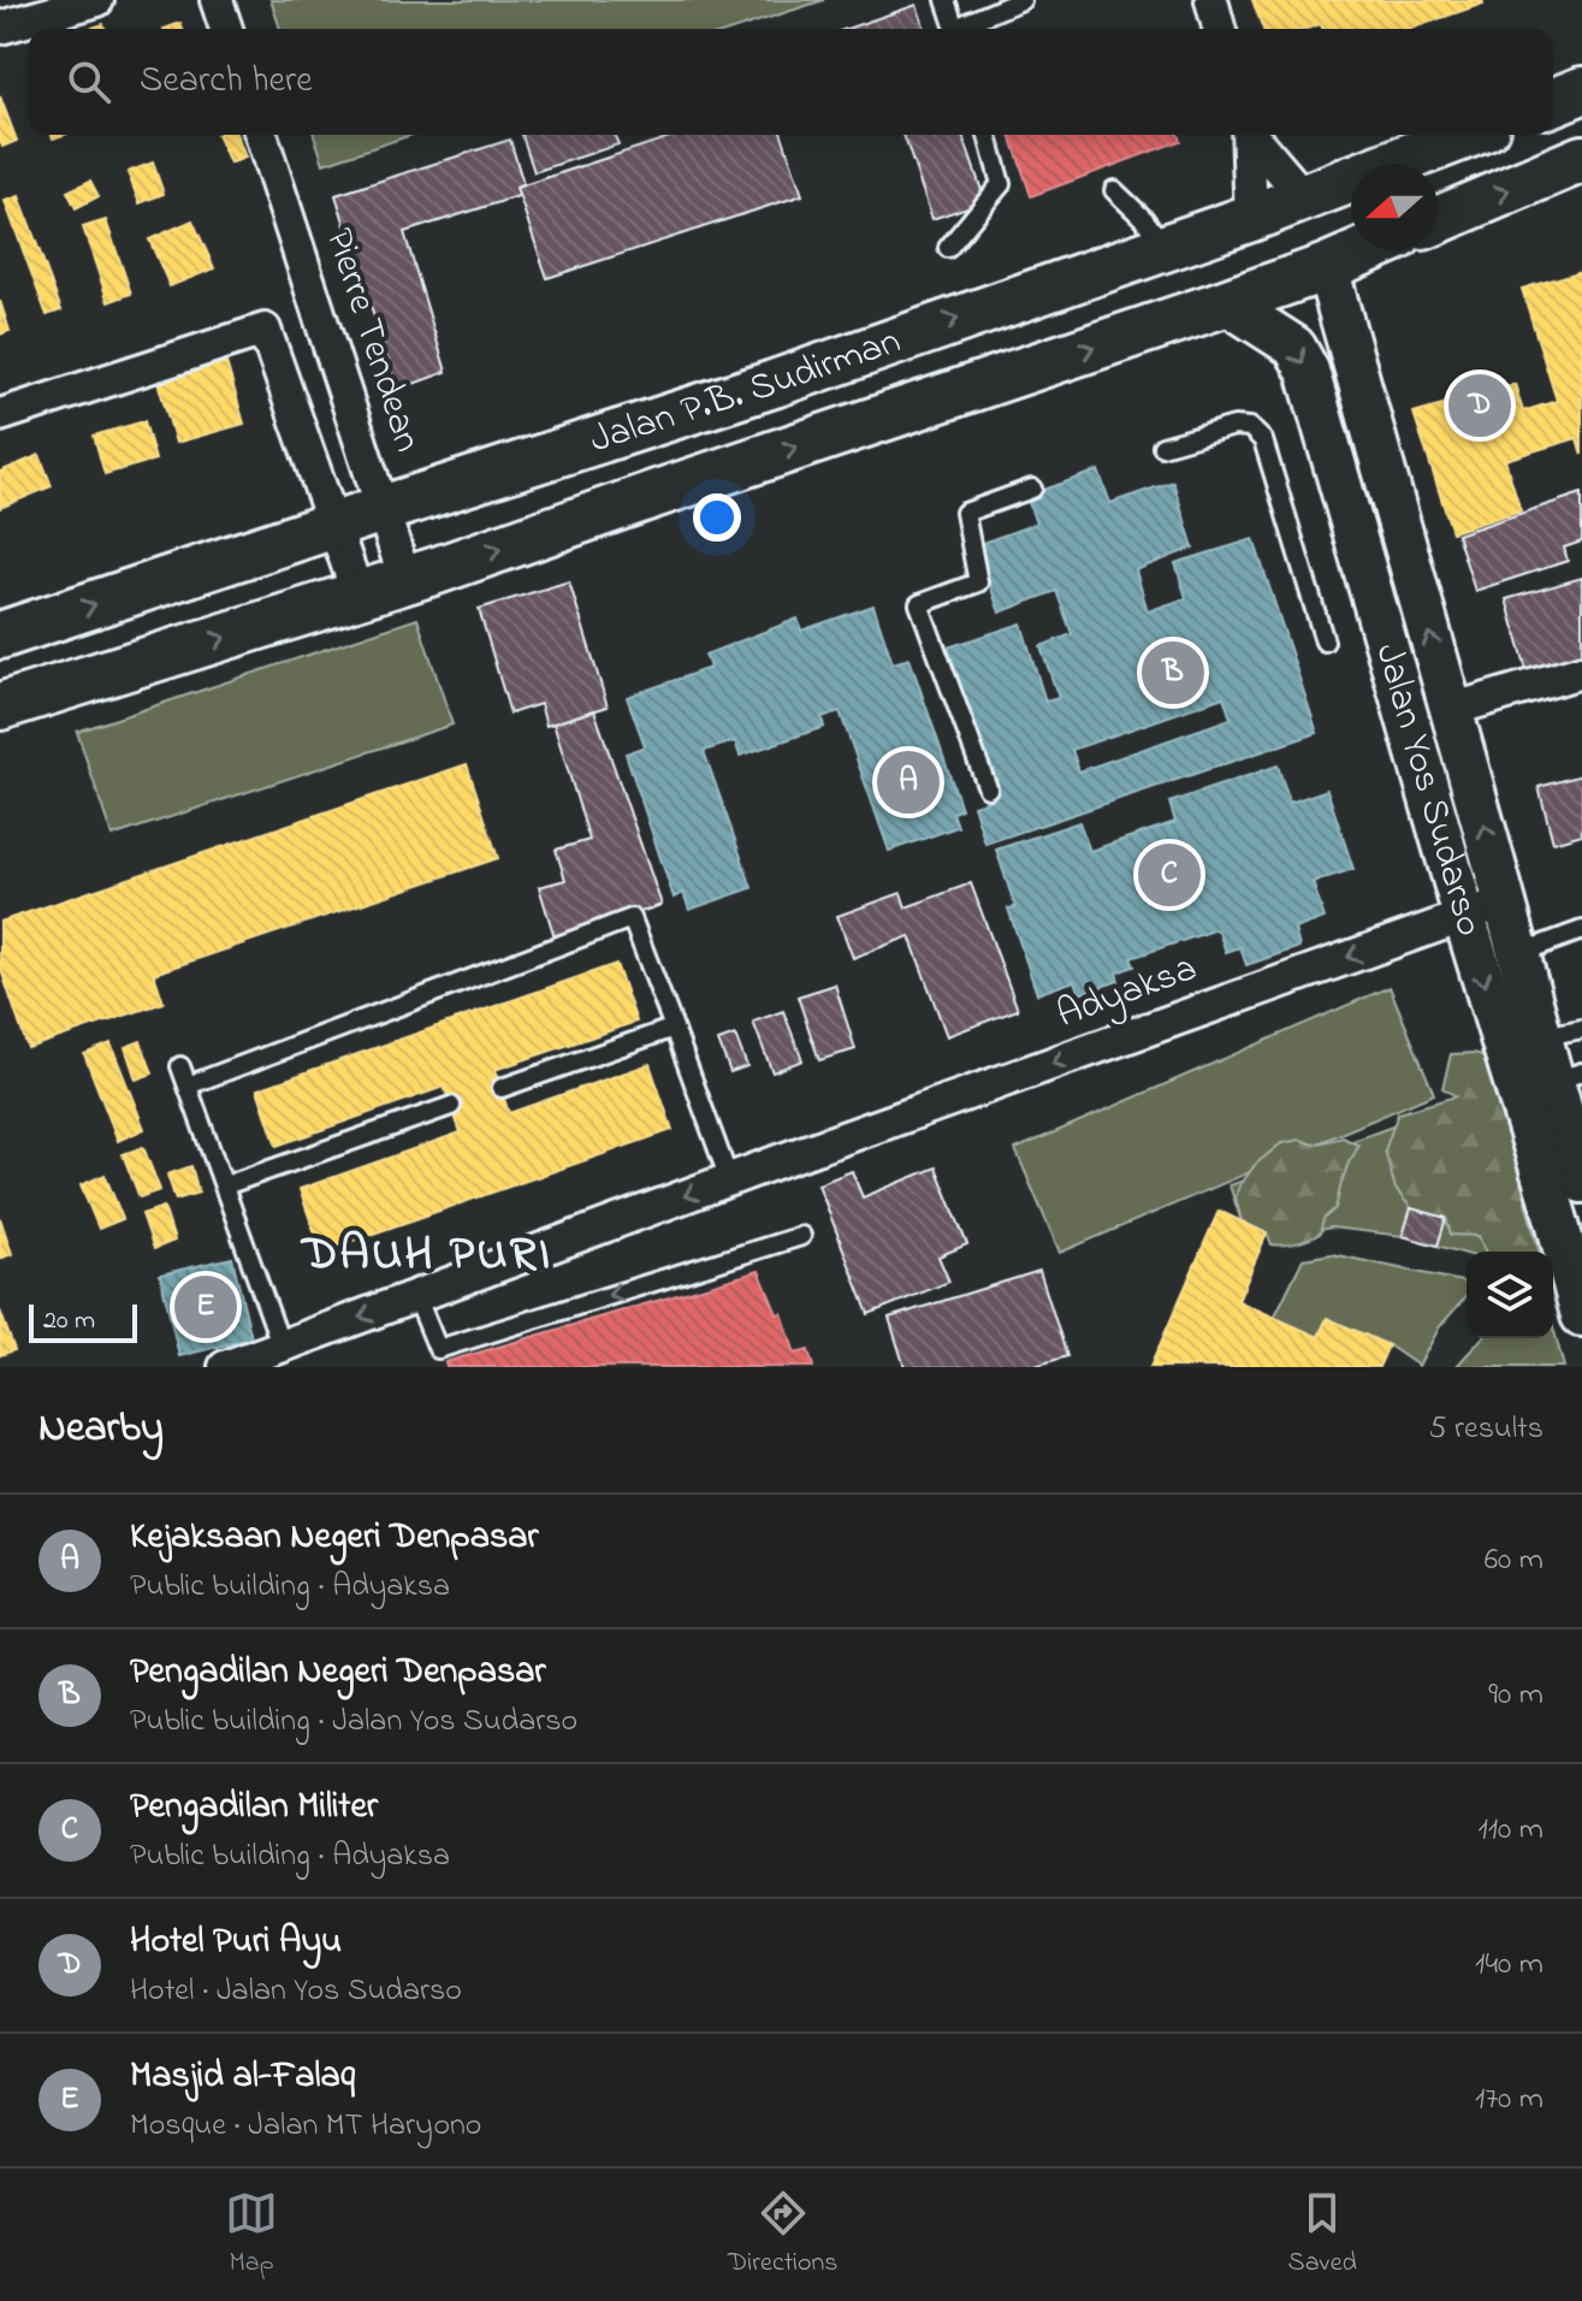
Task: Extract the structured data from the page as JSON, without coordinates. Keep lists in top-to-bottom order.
{
  "streets": {
    "main road": ["Jalan P.B. Sudirman"],
    "street": ["Pierre Tendean", "Jalan Yos Sudarso", "Adyaksa"]
  },
  "crossings": [
    ["Pierre Tendean", "Jalan P.B. Sudirman"],
    ["Jalan P.B. Sudirman", "Jalan Yos Sudarso"],
    ["Jalan Yos Sudarso", "Adyaksa"]
  ],
  "one_way": ["Jalan P.B. Sudirman", "Adyaksa"],
  "districts": ["DAUH PURI"],
  "scale_bar": "20 m",
  "north": "left",
  "page": {
    "search": "Search here",
    "pins": [
      "D",
      "B",
      "A",
      "C",
      "E"
    ],
    "scale": "20 m",
    "heading": ["Nearby", "5 results"],
    "list": [
      {
        "mark": "A",
        "name": "Kejaksaan Negeri Denpasar",
        "note": "Public building · Adyaksa",
        "value": "60 m"
      },
      {
        "mark": "B",
        "name": "Pengadilan Negeri Denpasar",
        "note": "Public building · Jalan Yos Sudarso",
        "value": "90 m"
      },
      {
        "mark": "C",
        "name": "Pengadilan Militer",
        "note": "Public building · Adyaksa",
        "value": "110 m"
      },
      {
        "mark": "D",
        "name": "Hotel Puri Ayu",
        "note": "Hotel · Jalan Yos Sudarso",
        "value": "140 m"
      },
      {
        "mark": "E",
        "name": "Masjid al-Falaq",
        "note": "Mosque · Jalan MT Haryono",
        "value": "170 m"
      }
    ],
    "nav": ["Map", "Directions", "Saved"]
  }
}
